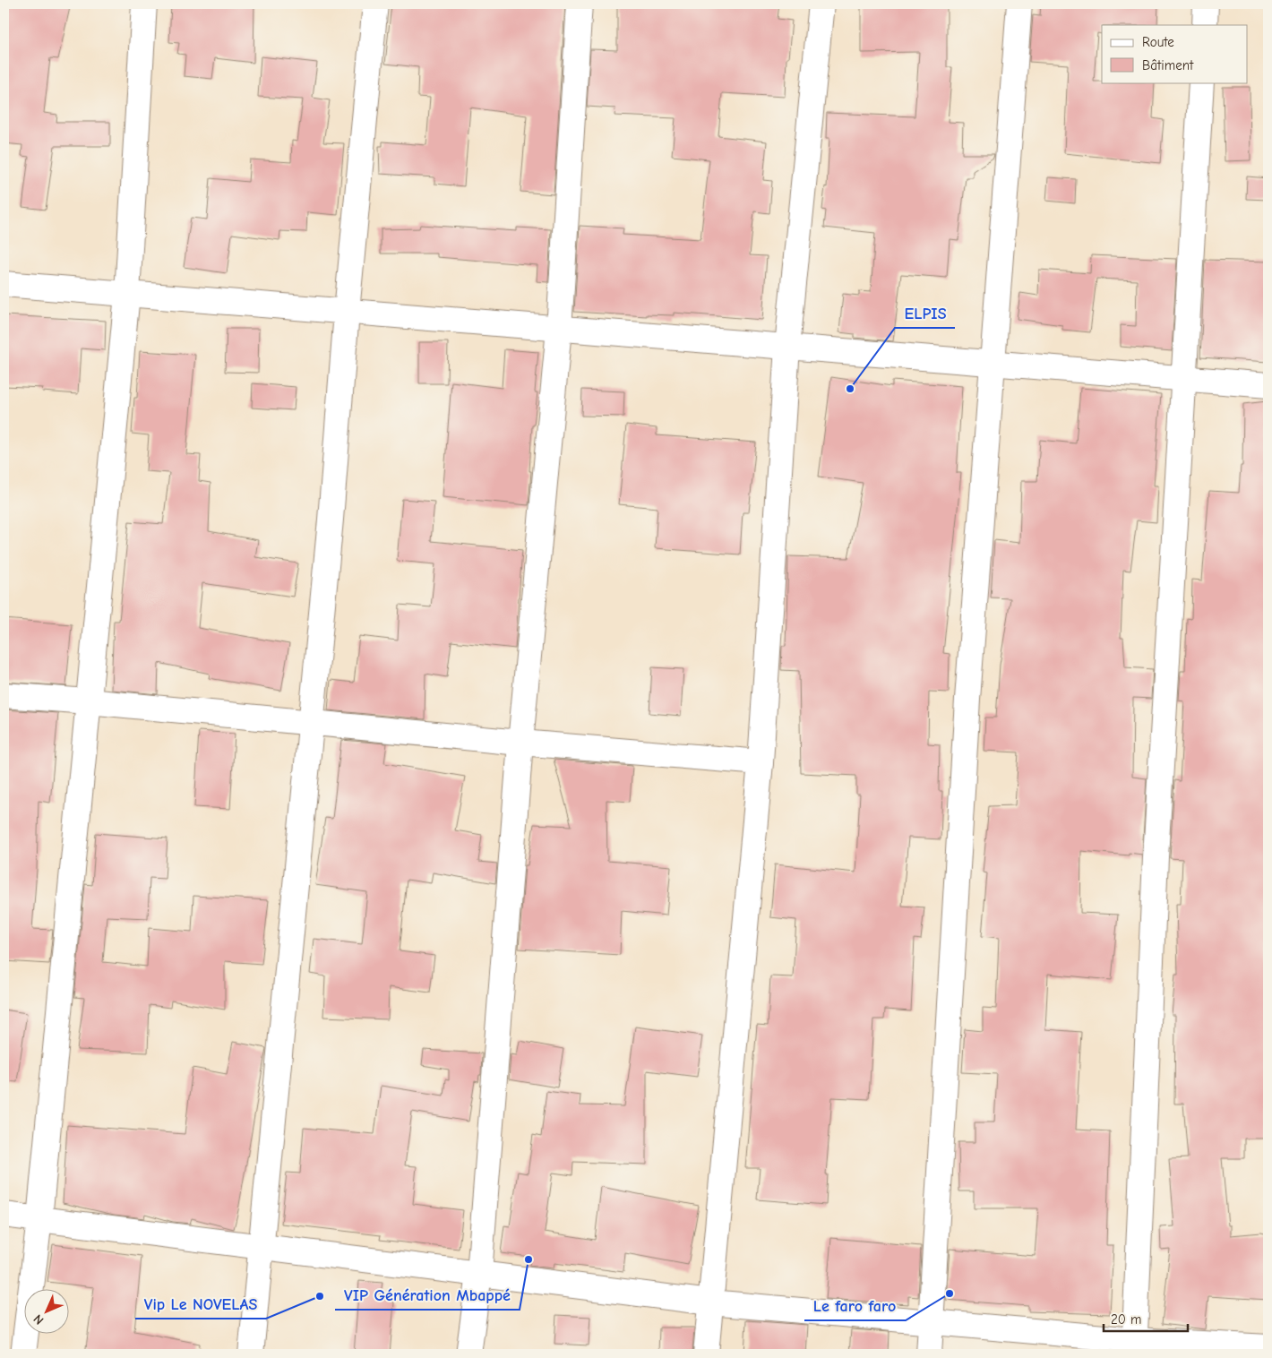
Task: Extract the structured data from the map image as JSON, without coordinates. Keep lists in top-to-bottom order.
{
  "places": [
    "ELPIS",
    "VIP Génération Mbappé",
    "Le faro faro",
    "Vip Le NOVELAS"
  ],
  "legend": ["Route", "Bâtiment"],
  "scale_bar": "20 m",
  "north": "bottom left"
}
